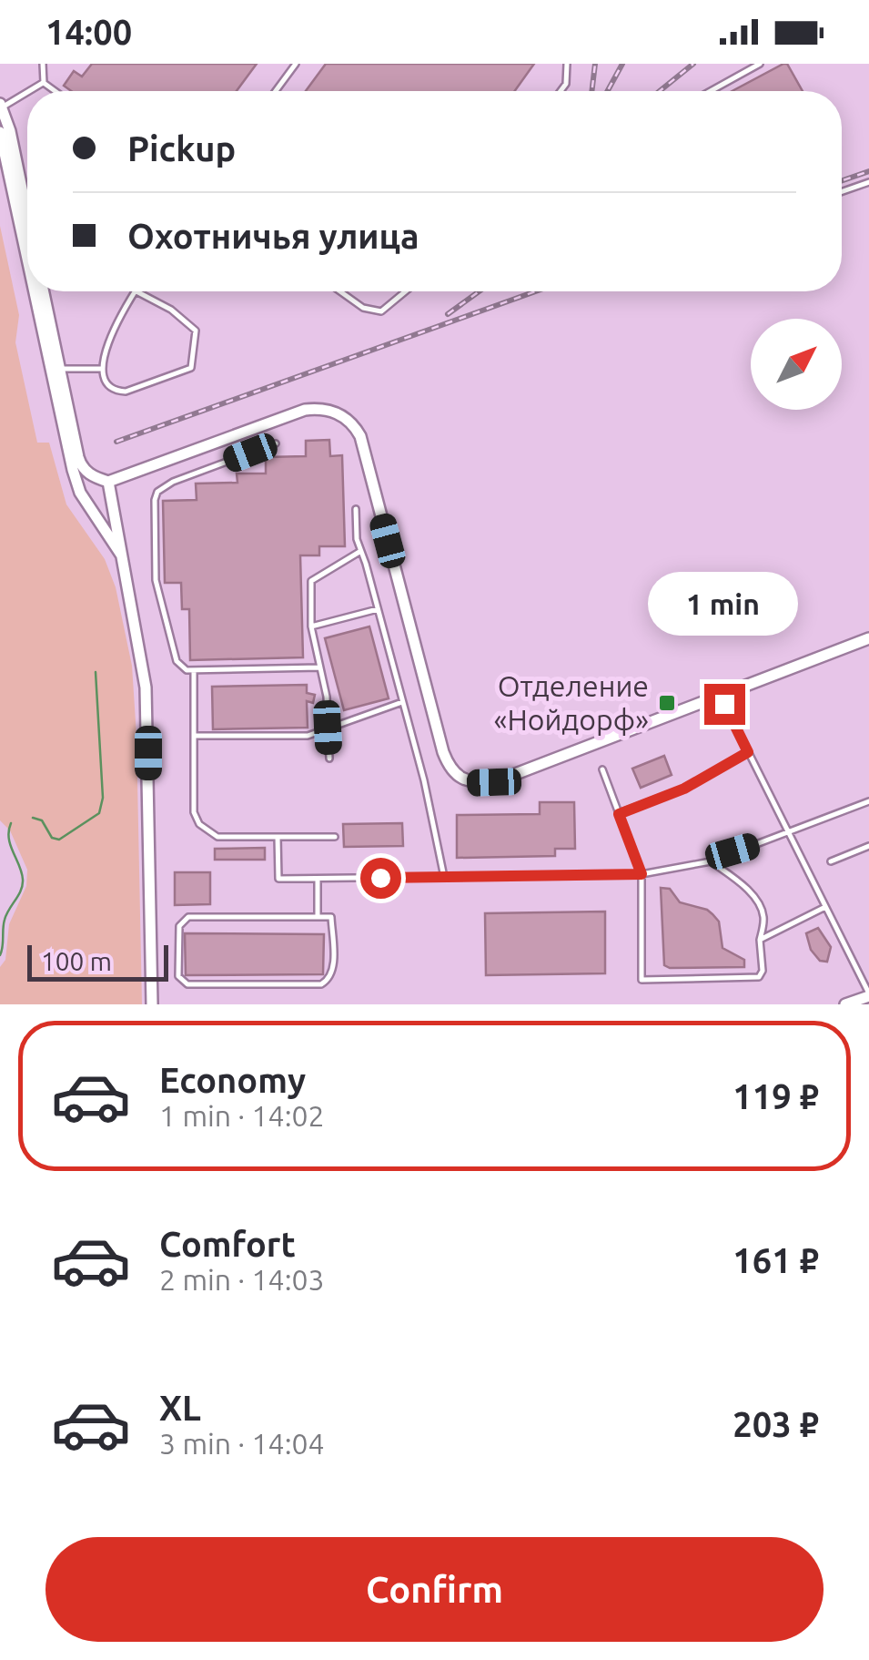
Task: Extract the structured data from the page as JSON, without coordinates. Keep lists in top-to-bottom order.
{
  "places": {
    "transit": ["Отделение «Нойдорф»"]
  },
  "scale_bar": "100 m",
  "north": "top right",
  "page": {
    "status": "14:00",
    "banner": ["Pickup", "Охотничья улица"],
    "bubble": "1 min",
    "scale": "100 m",
    "list": [
      {
        "name": "Economy",
        "note": "1 min · 14:02",
        "value": "119 ₽"
      },
      {
        "name": "Comfort",
        "note": "2 min · 14:03",
        "value": "161 ₽"
      },
      {
        "name": "XL",
        "note": "3 min · 14:04",
        "value": "203 ₽"
      }
    ],
    "buttons": "Confirm"
  }
}
